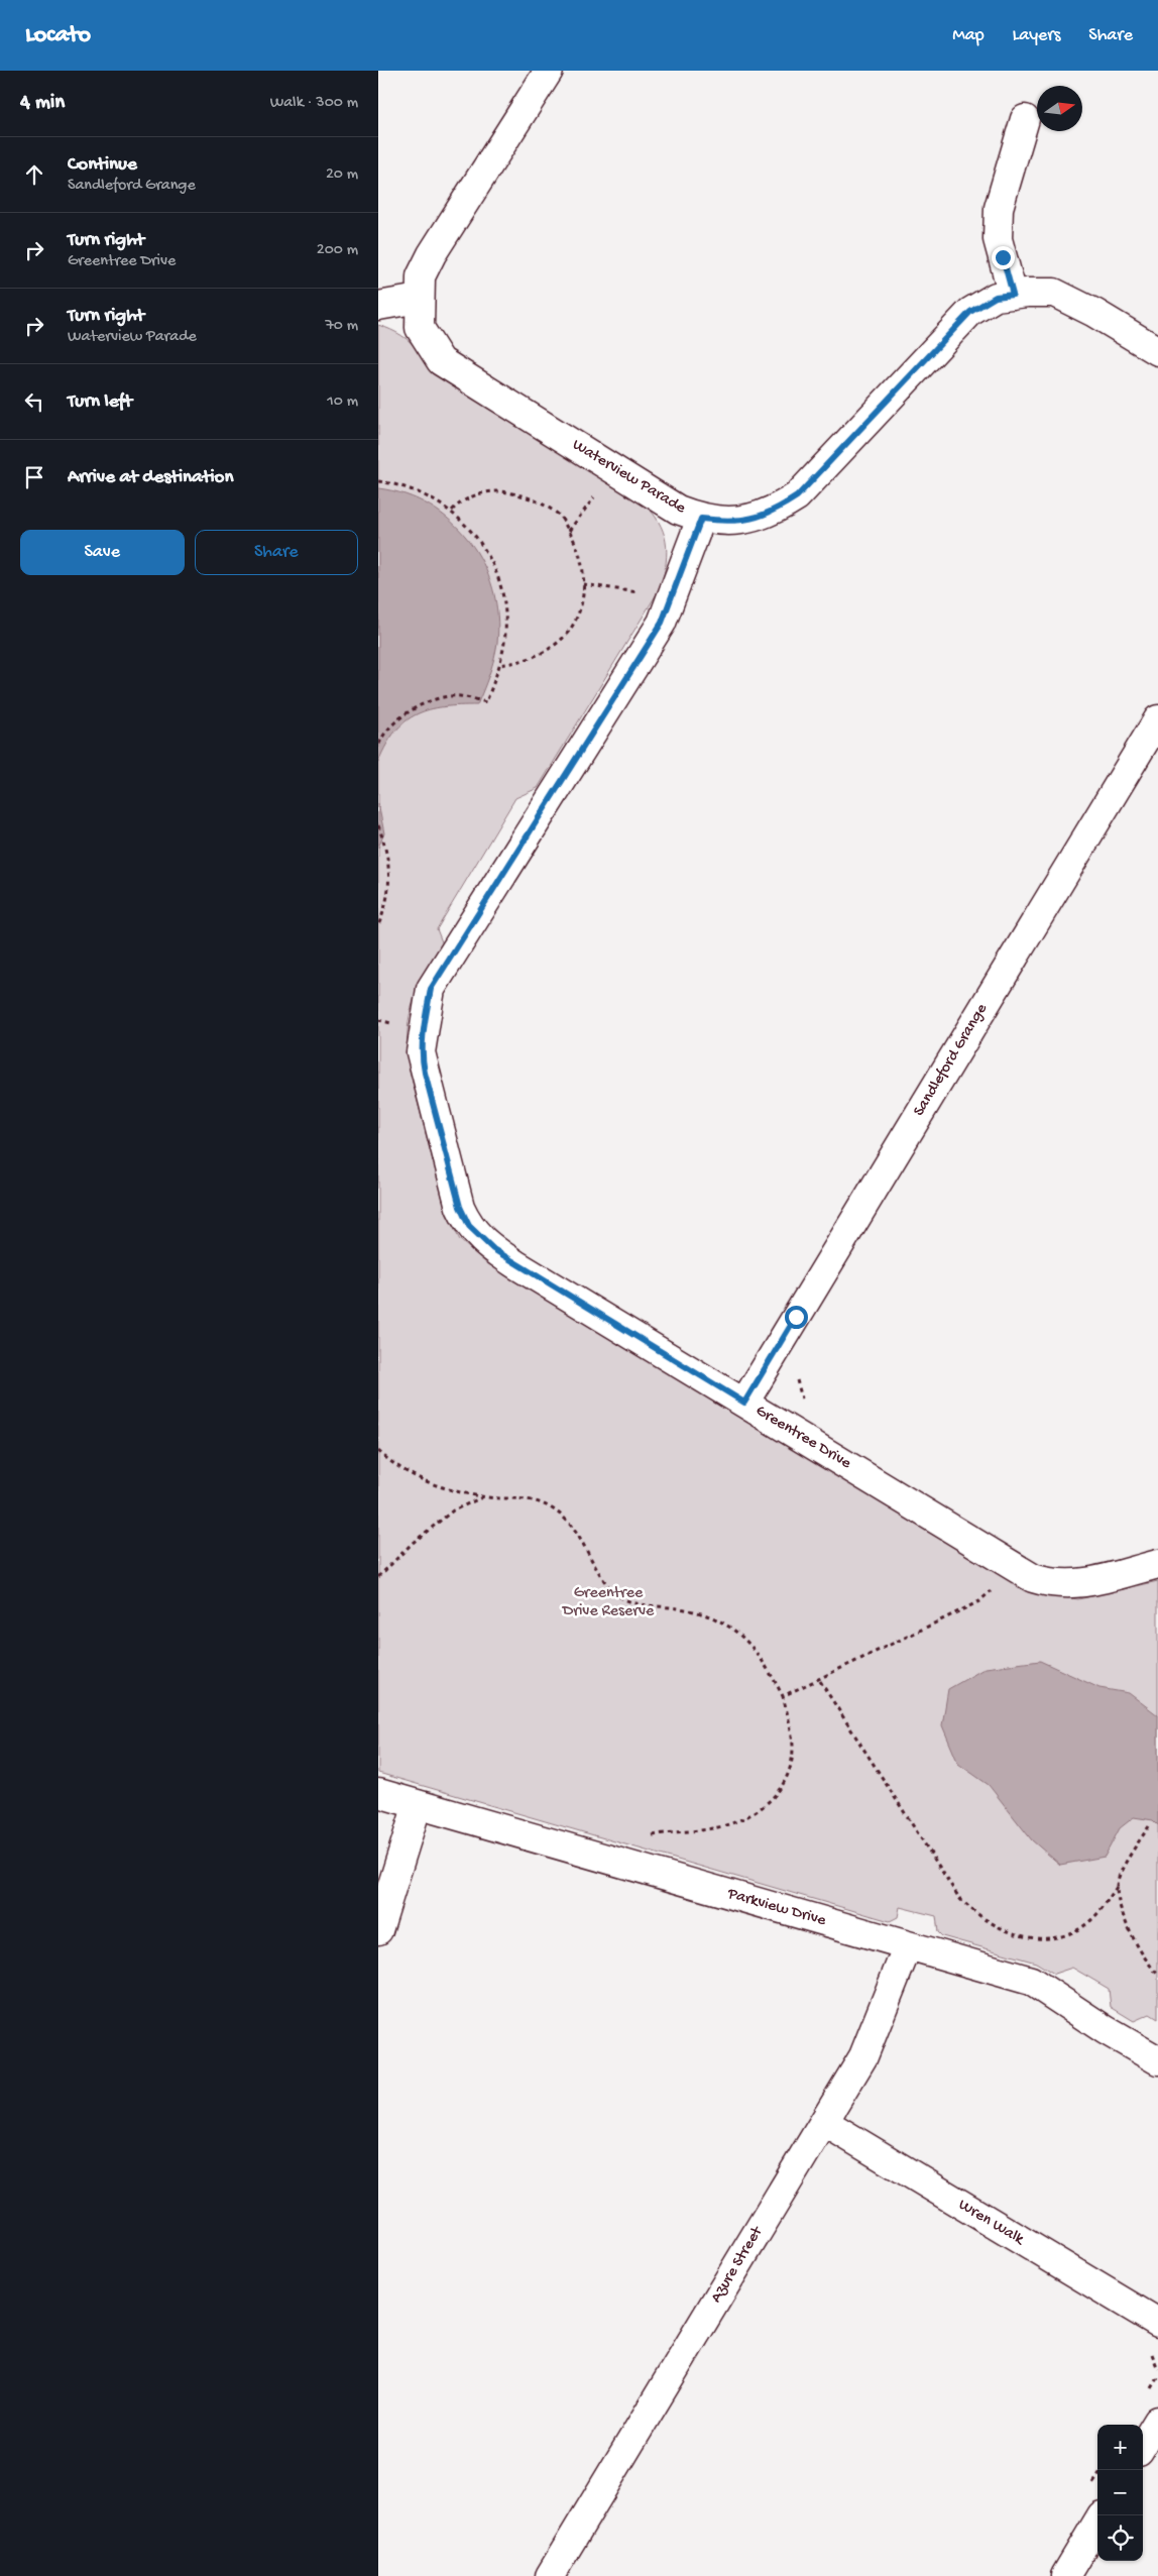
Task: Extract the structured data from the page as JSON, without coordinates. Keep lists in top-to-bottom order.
{
  "streets": {
    "street": [
      "Waterview Parade",
      "Sandleford Grange",
      "Greentree Drive",
      "Parkview Drive",
      "Wren Walk",
      "Azure Street"
    ]
  },
  "crossings": [
    ["Waterview Parade", "Greentree Drive"],
    ["Sandleford Grange", "Greentree Drive"],
    ["Parkview Drive", "Azure Street"],
    ["Wren Walk", "Azure Street"]
  ],
  "parks": ["Greentree Drive Reserve"],
  "north": "right",
  "page": {
    "header": "Locato",
    "nav": ["Map", "Layers", "Share"],
    "heading": ["4 min", "Walk · 300 m"],
    "list": [
      ["Continue", "Sandleford Grange", "20 m"],
      ["Turn right", "Greentree Drive", "200 m"],
      ["Turn right", "Waterview Parade", "70 m"],
      ["Turn left", "10 m"],
      "Arrive at destination"
    ],
    "buttons": ["Save", "Share"],
    "map_buttons": ["+", "−"]
  }
}
